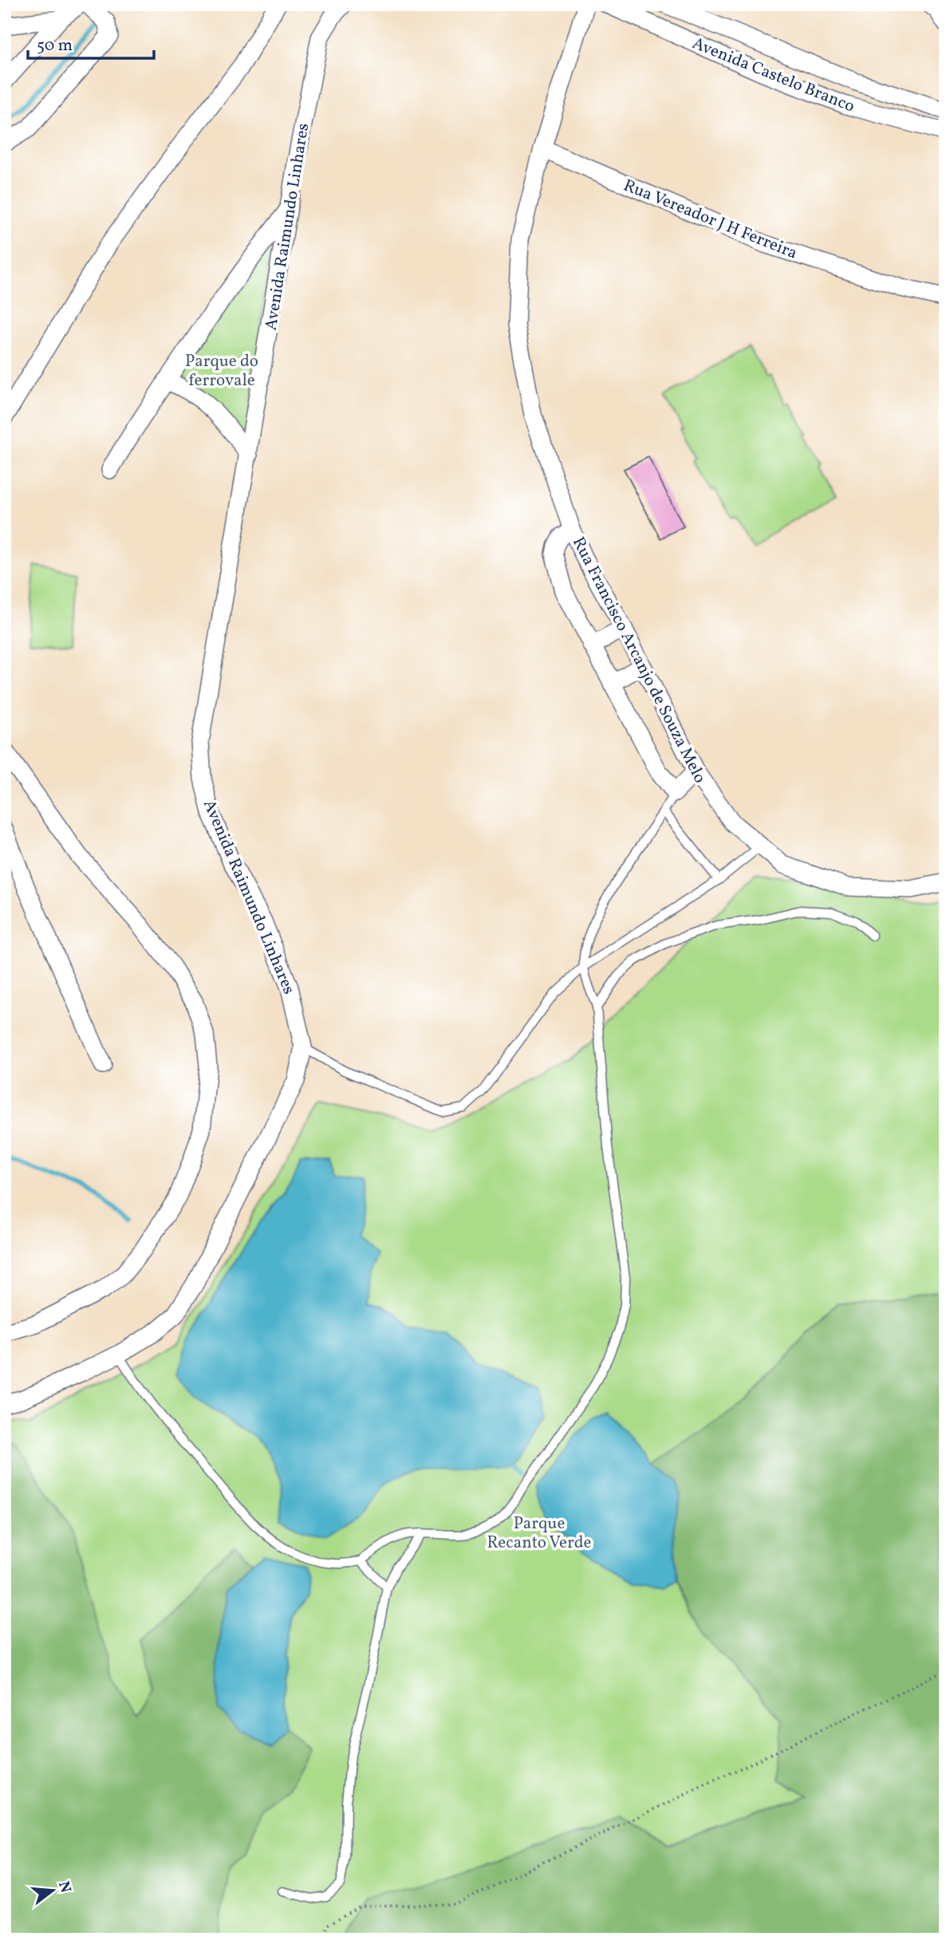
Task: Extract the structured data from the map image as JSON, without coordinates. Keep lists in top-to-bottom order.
{
  "streets": {
    "street": [
      "Avenida Castelo Branco",
      "Rua Vereador J H Ferreira",
      "Avenida Raimundo Linhares",
      "Rua Francisco Arcanjo de Souza Melo"
    ]
  },
  "crossings": [
    ["Rua Vereador J H Ferreira", "Rua Francisco Arcanjo de Souza Melo"]
  ],
  "parks": ["Parque do ferrovale", "Parque Recanto Verde"],
  "scale_bar": "50 m",
  "north": "right"
}
